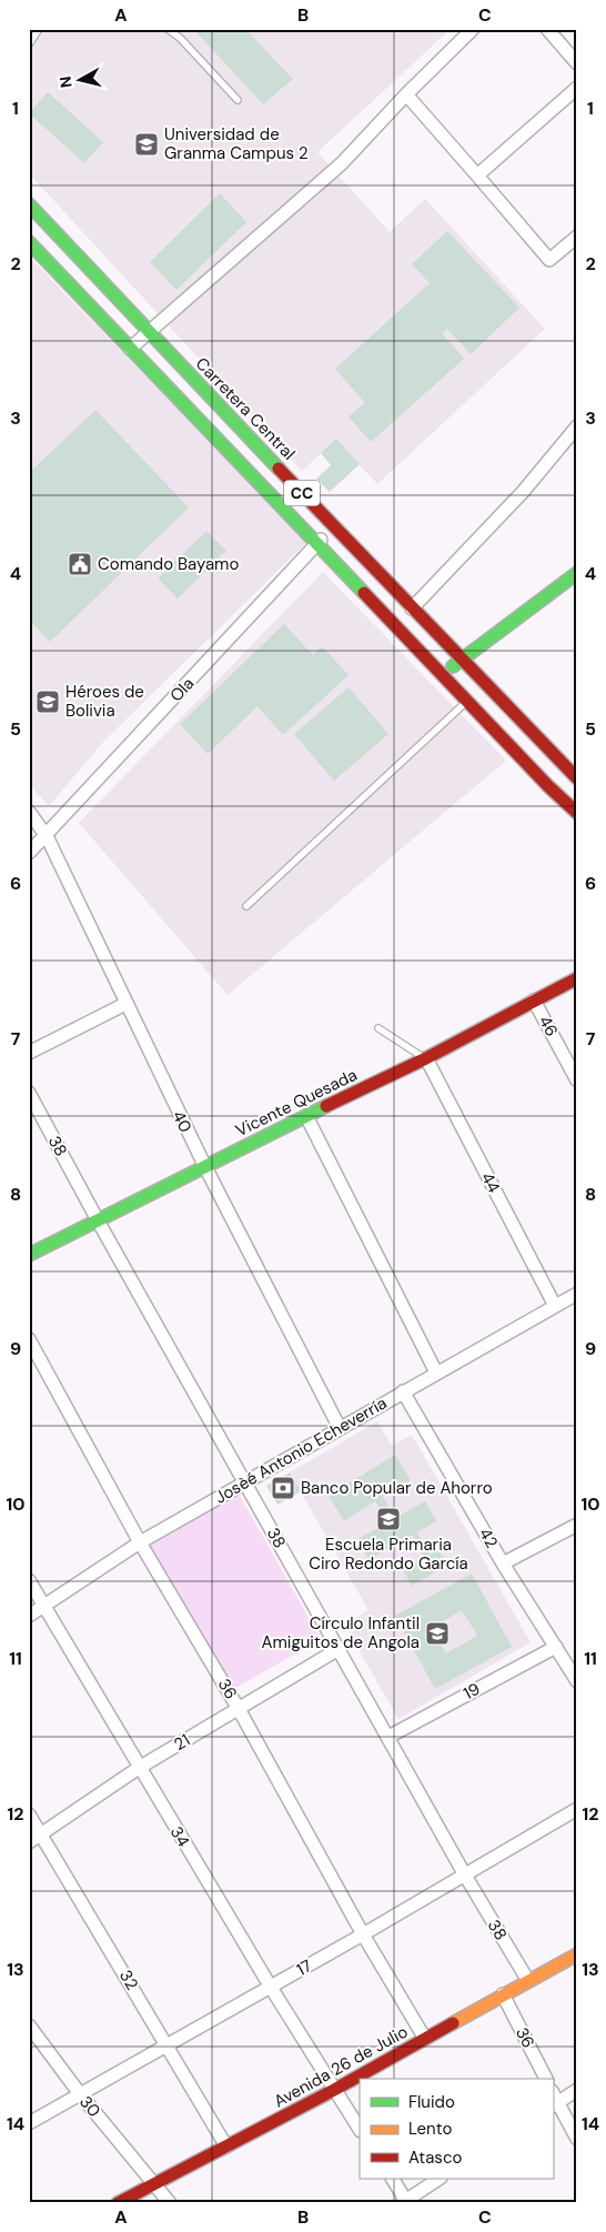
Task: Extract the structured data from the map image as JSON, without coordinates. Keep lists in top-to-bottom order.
{
  "streets": {
    "main road": [
      "Carretera Central",
      "CC",
      "Vicente Quesada",
      "Avenida 26 de Julio"
    ],
    "street": [
      "Ola",
      "46",
      "40",
      "38",
      "44",
      "Josèé Antonio Echeverría",
      "42",
      "36",
      "19",
      "21",
      "34",
      "17",
      "32",
      "30"
    ]
  },
  "crossings": [
    ["Carretera Central", "Ola"],
    ["CC", "Ola"],
    ["Ola", "40"],
    ["46", "Vicente Quesada"],
    ["Vicente Quesada", "40"],
    ["Vicente Quesada", "38"],
    ["Vicente Quesada", "44"],
    ["40", "Josèé Antonio Echeverría"],
    ["38", "Josèé Antonio Echeverría"],
    ["38", "19"],
    ["38", "21"],
    ["38", "17"],
    ["38", "Avenida 26 de Julio"],
    ["44", "Josèé Antonio Echeverría"],
    ["Josèé Antonio Echeverría", "42"],
    ["Josèé Antonio Echeverría", "36"],
    ["Josèé Antonio Echeverría", "34"],
    ["42", "19"],
    ["36", "21"],
    ["36", "17"],
    ["36", "Avenida 26 de Julio"],
    ["21", "34"],
    ["21", "32"],
    ["34", "17"],
    ["34", "Avenida 26 de Julio"],
    ["17", "32"],
    ["17", "30"],
    ["32", "Avenida 26 de Julio"],
    ["Avenida 26 de Julio", "30"]
  ],
  "places": {
    "school or university": [
      "Universidad de Granma Campus 2",
      "Héroes de Bolivia",
      "Escuela Primaria Ciro Redondo García",
      "Círculo Infantil Amiguitos de Angola"
    ],
    "public building": ["Comando Bayamo"],
    "bank": ["Banco Popular de Ahorro"]
  },
  "legend": ["Fluido", "Lento", "Atasco"],
  "north": "left",
  "grid": {
    "columns": ["A", "B", "C"],
    "rows": [
      "1",
      "2",
      "3",
      "4",
      "5",
      "6",
      "7",
      "8",
      "9",
      "10",
      "11",
      "12",
      "13",
      "14"
    ]
  }
}
